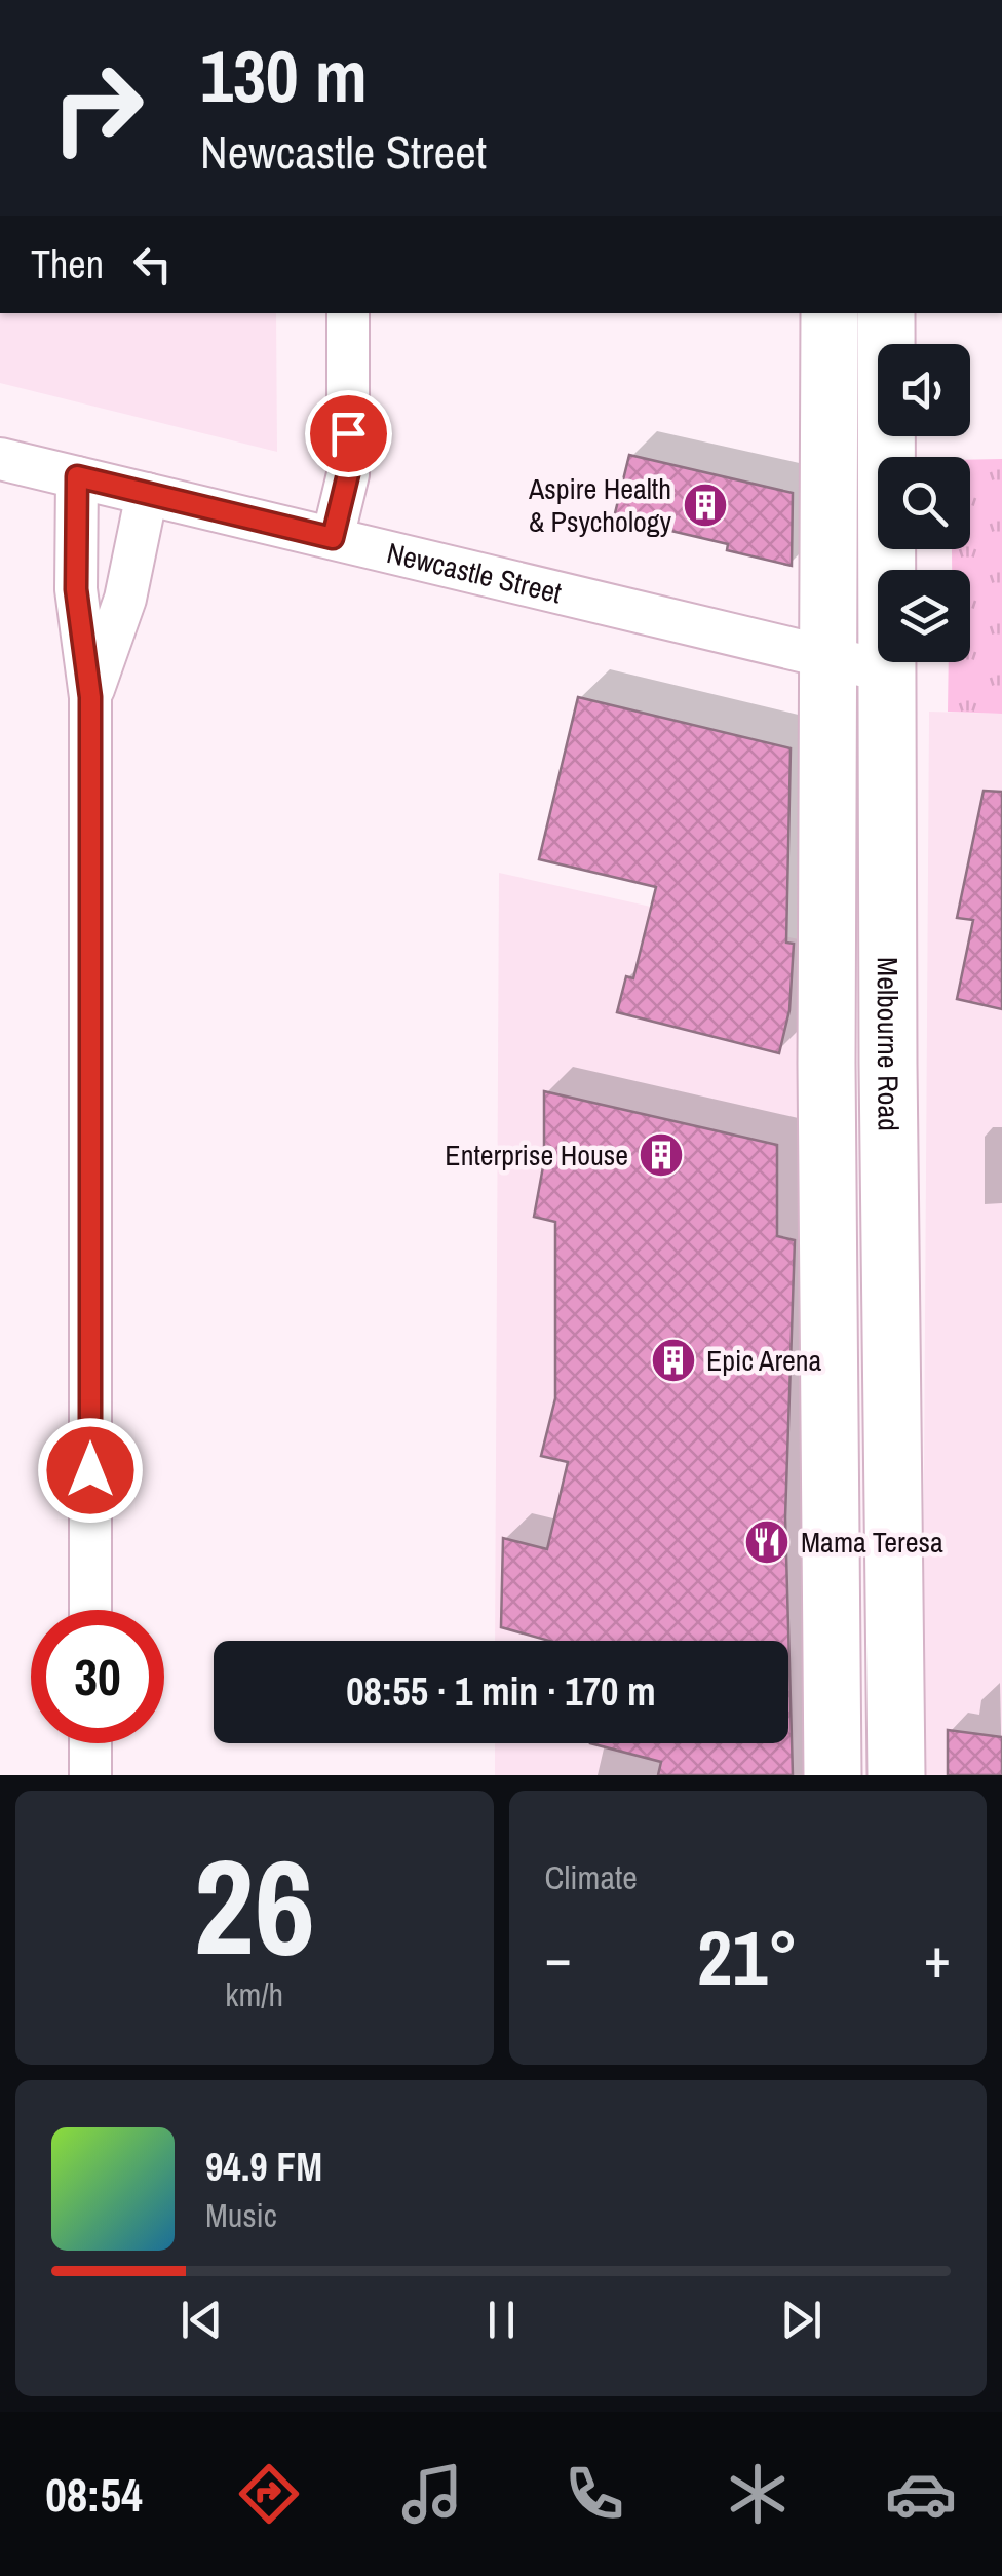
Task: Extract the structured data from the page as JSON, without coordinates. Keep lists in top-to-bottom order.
{
  "streets": {
    "main road": ["Melbourne Road"],
    "street": ["Newcastle Street"]
  },
  "crossings": [
    ["Newcastle Street", "Melbourne Road"]
  ],
  "places": {
    "building": ["Aspire Health & Psychology", "Enterprise House", "Epic Arena"],
    "restaurant": ["Mama Teresa"]
  },
  "page": {
    "turn": ["130 m", "Newcastle Street"],
    "then": "Then",
    "limit": "30",
    "trip": "08:55 · 1 min · 170 m",
    "tile": [
      ["26", "km/h"],
      "Climate"
    ],
    "heat": ["−", "21°", "+"],
    "song": ["94.9 FM", "Music"],
    "tabs": "08:54"
  }
}
